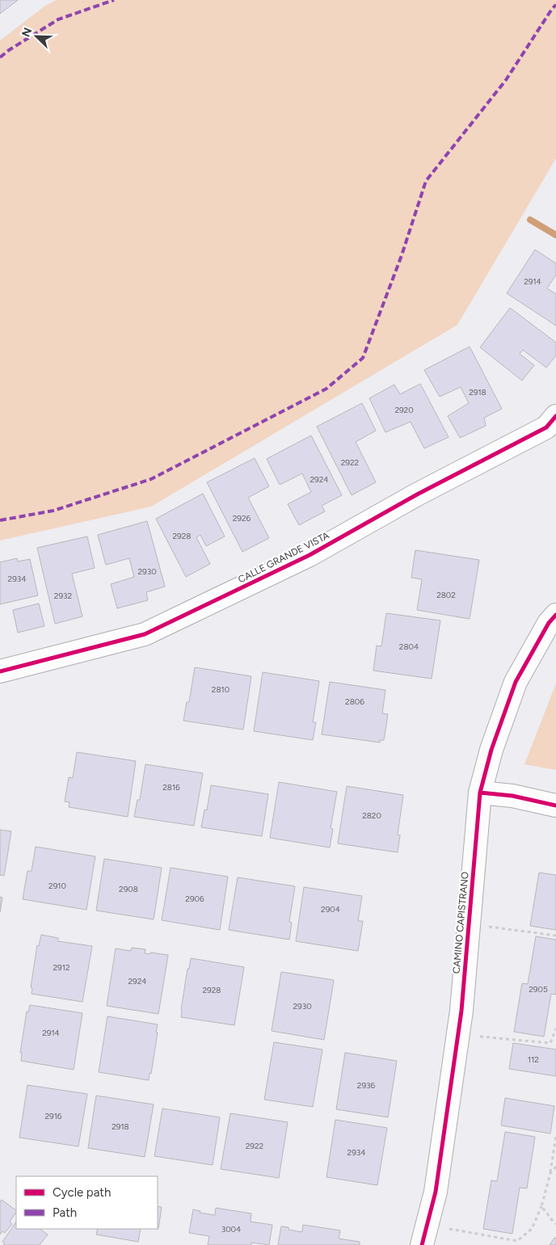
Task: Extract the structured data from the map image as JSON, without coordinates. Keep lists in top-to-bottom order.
{
  "streets": {
    "street": ["CALLE GRANDE VISTA", "CAMINO CAPISTRANO"]
  },
  "house_numbers": [
    "2914",
    "2918",
    "2920",
    "2922",
    "2924",
    "2926",
    "2928",
    "2930",
    "2934",
    "2802",
    "2932",
    "2804",
    "2810",
    "2806",
    "2816",
    "2820",
    "2910",
    "2908",
    "2906",
    "2904",
    "2912",
    "2924",
    "2905",
    "2928",
    "2930",
    "2914",
    "112",
    "2936",
    "2916",
    "2918",
    "2922",
    "2934",
    "3004"
  ],
  "legend": ["Cycle path", "Path"],
  "north": "top left"
}
